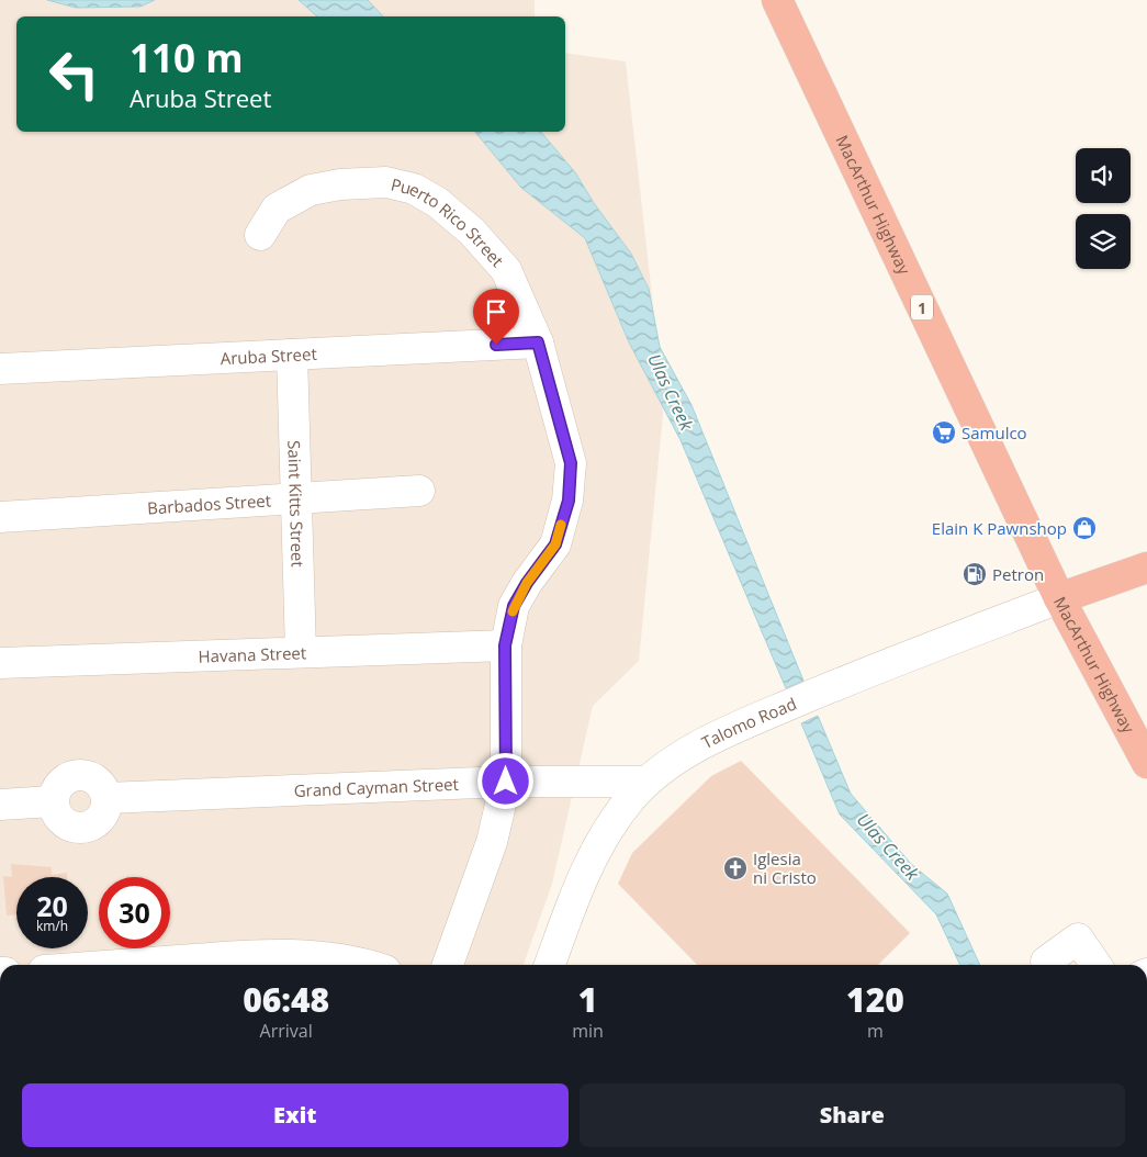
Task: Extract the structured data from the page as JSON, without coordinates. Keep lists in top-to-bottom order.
{
  "streets": {
    "highway": ["MacArthur Highway", "1"],
    "street": [
      "Puerto Rico Street",
      "Aruba Street",
      "Barbados Street",
      "Saint Kitts Street",
      "Havana Street",
      "Talomo Road",
      "Grand Cayman Street"
    ]
  },
  "crossings": [
    ["MacArthur Highway", "Talomo Road"],
    ["Puerto Rico Street", "Aruba Street"],
    ["Puerto Rico Street", "Havana Street"],
    ["Puerto Rico Street", "Grand Cayman Street"],
    ["Aruba Street", "Saint Kitts Street"],
    ["Barbados Street", "Saint Kitts Street"],
    ["Saint Kitts Street", "Havana Street"],
    ["Talomo Road", "Grand Cayman Street"]
  ],
  "water": ["Ulas Creek"],
  "places": {
    "supermarket": ["Samulco"],
    "shop": ["Elain K Pawnshop"],
    "fuel station": ["Petron"],
    "church": ["Iglesia ni Cristo"]
  },
  "page": {
    "turn": ["110 m", "Aruba Street"],
    "speed": "20 km/h",
    "limit": "30",
    "eta": [
      "06:48",
      "Arrival",
      "1",
      "min",
      "120",
      "m"
    ],
    "buttons": ["Exit", "Share"]
  }
}
